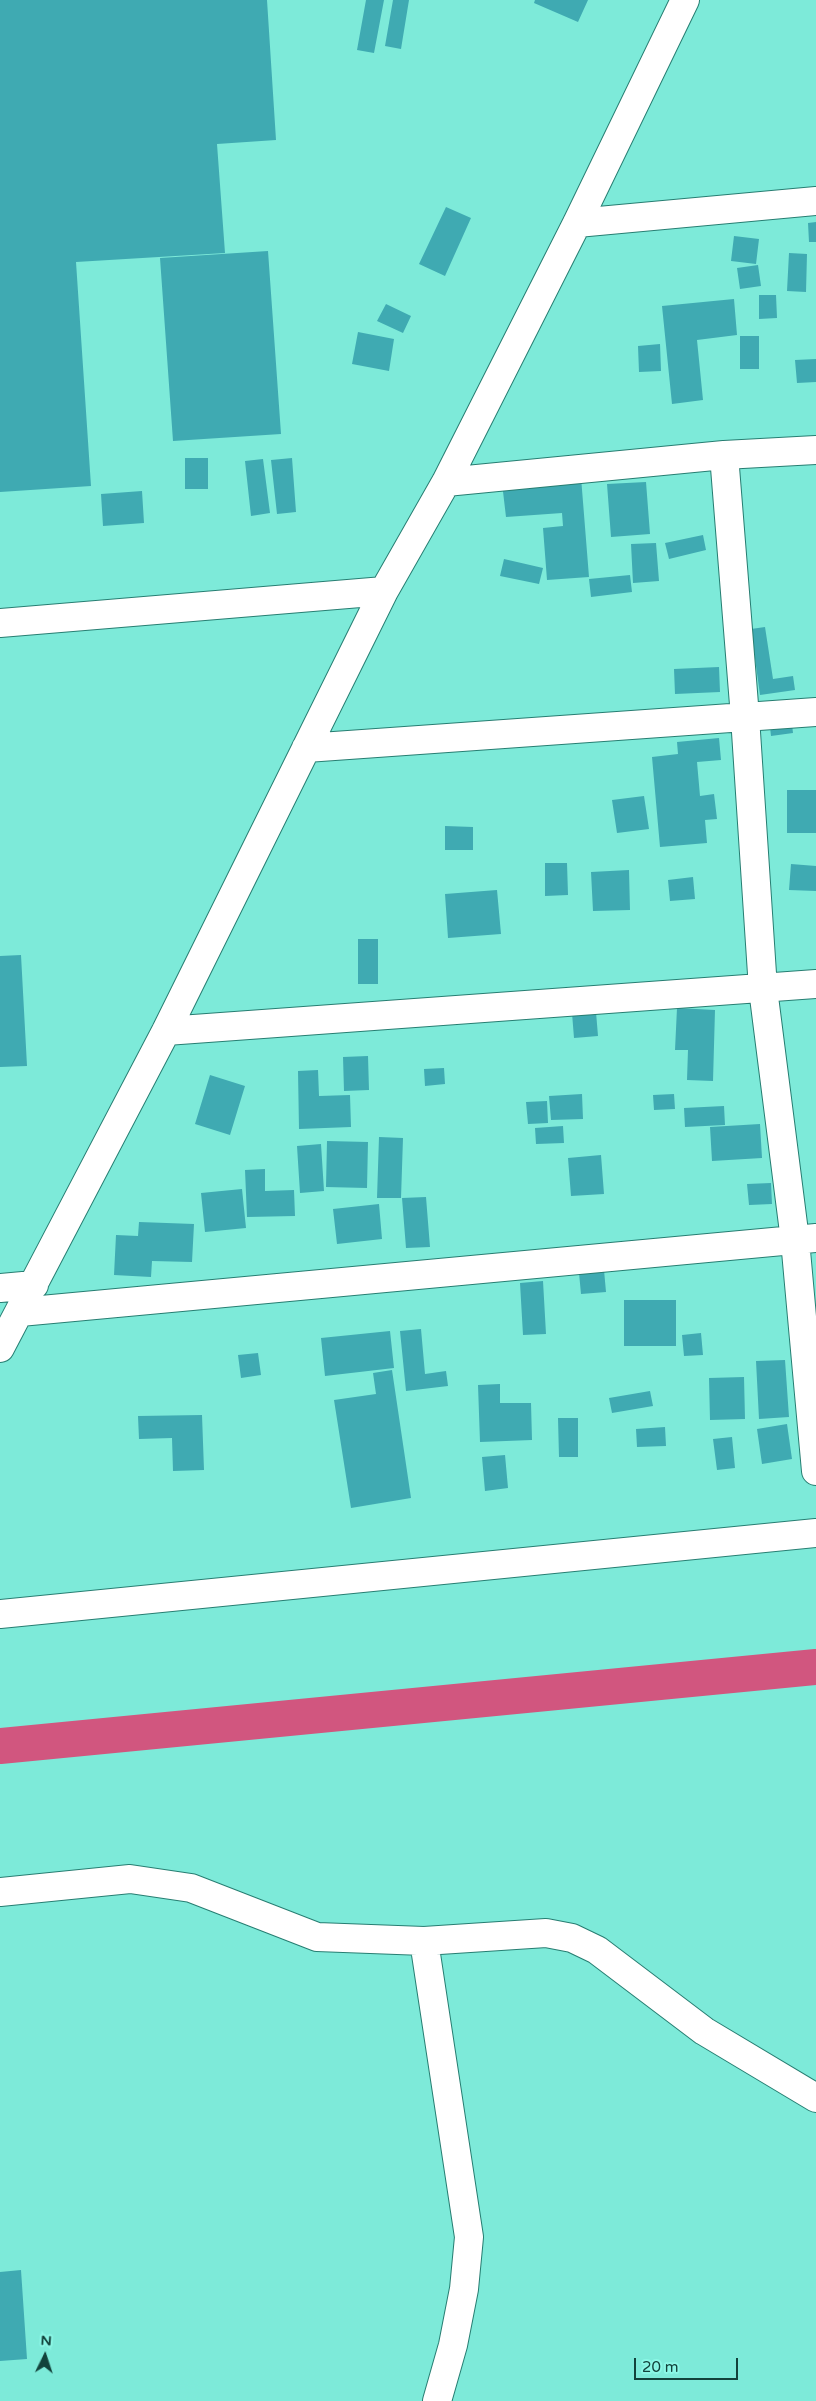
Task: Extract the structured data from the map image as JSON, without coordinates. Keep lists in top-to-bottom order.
{
  "scale_bar": "20 m",
  "north": "top"
}
